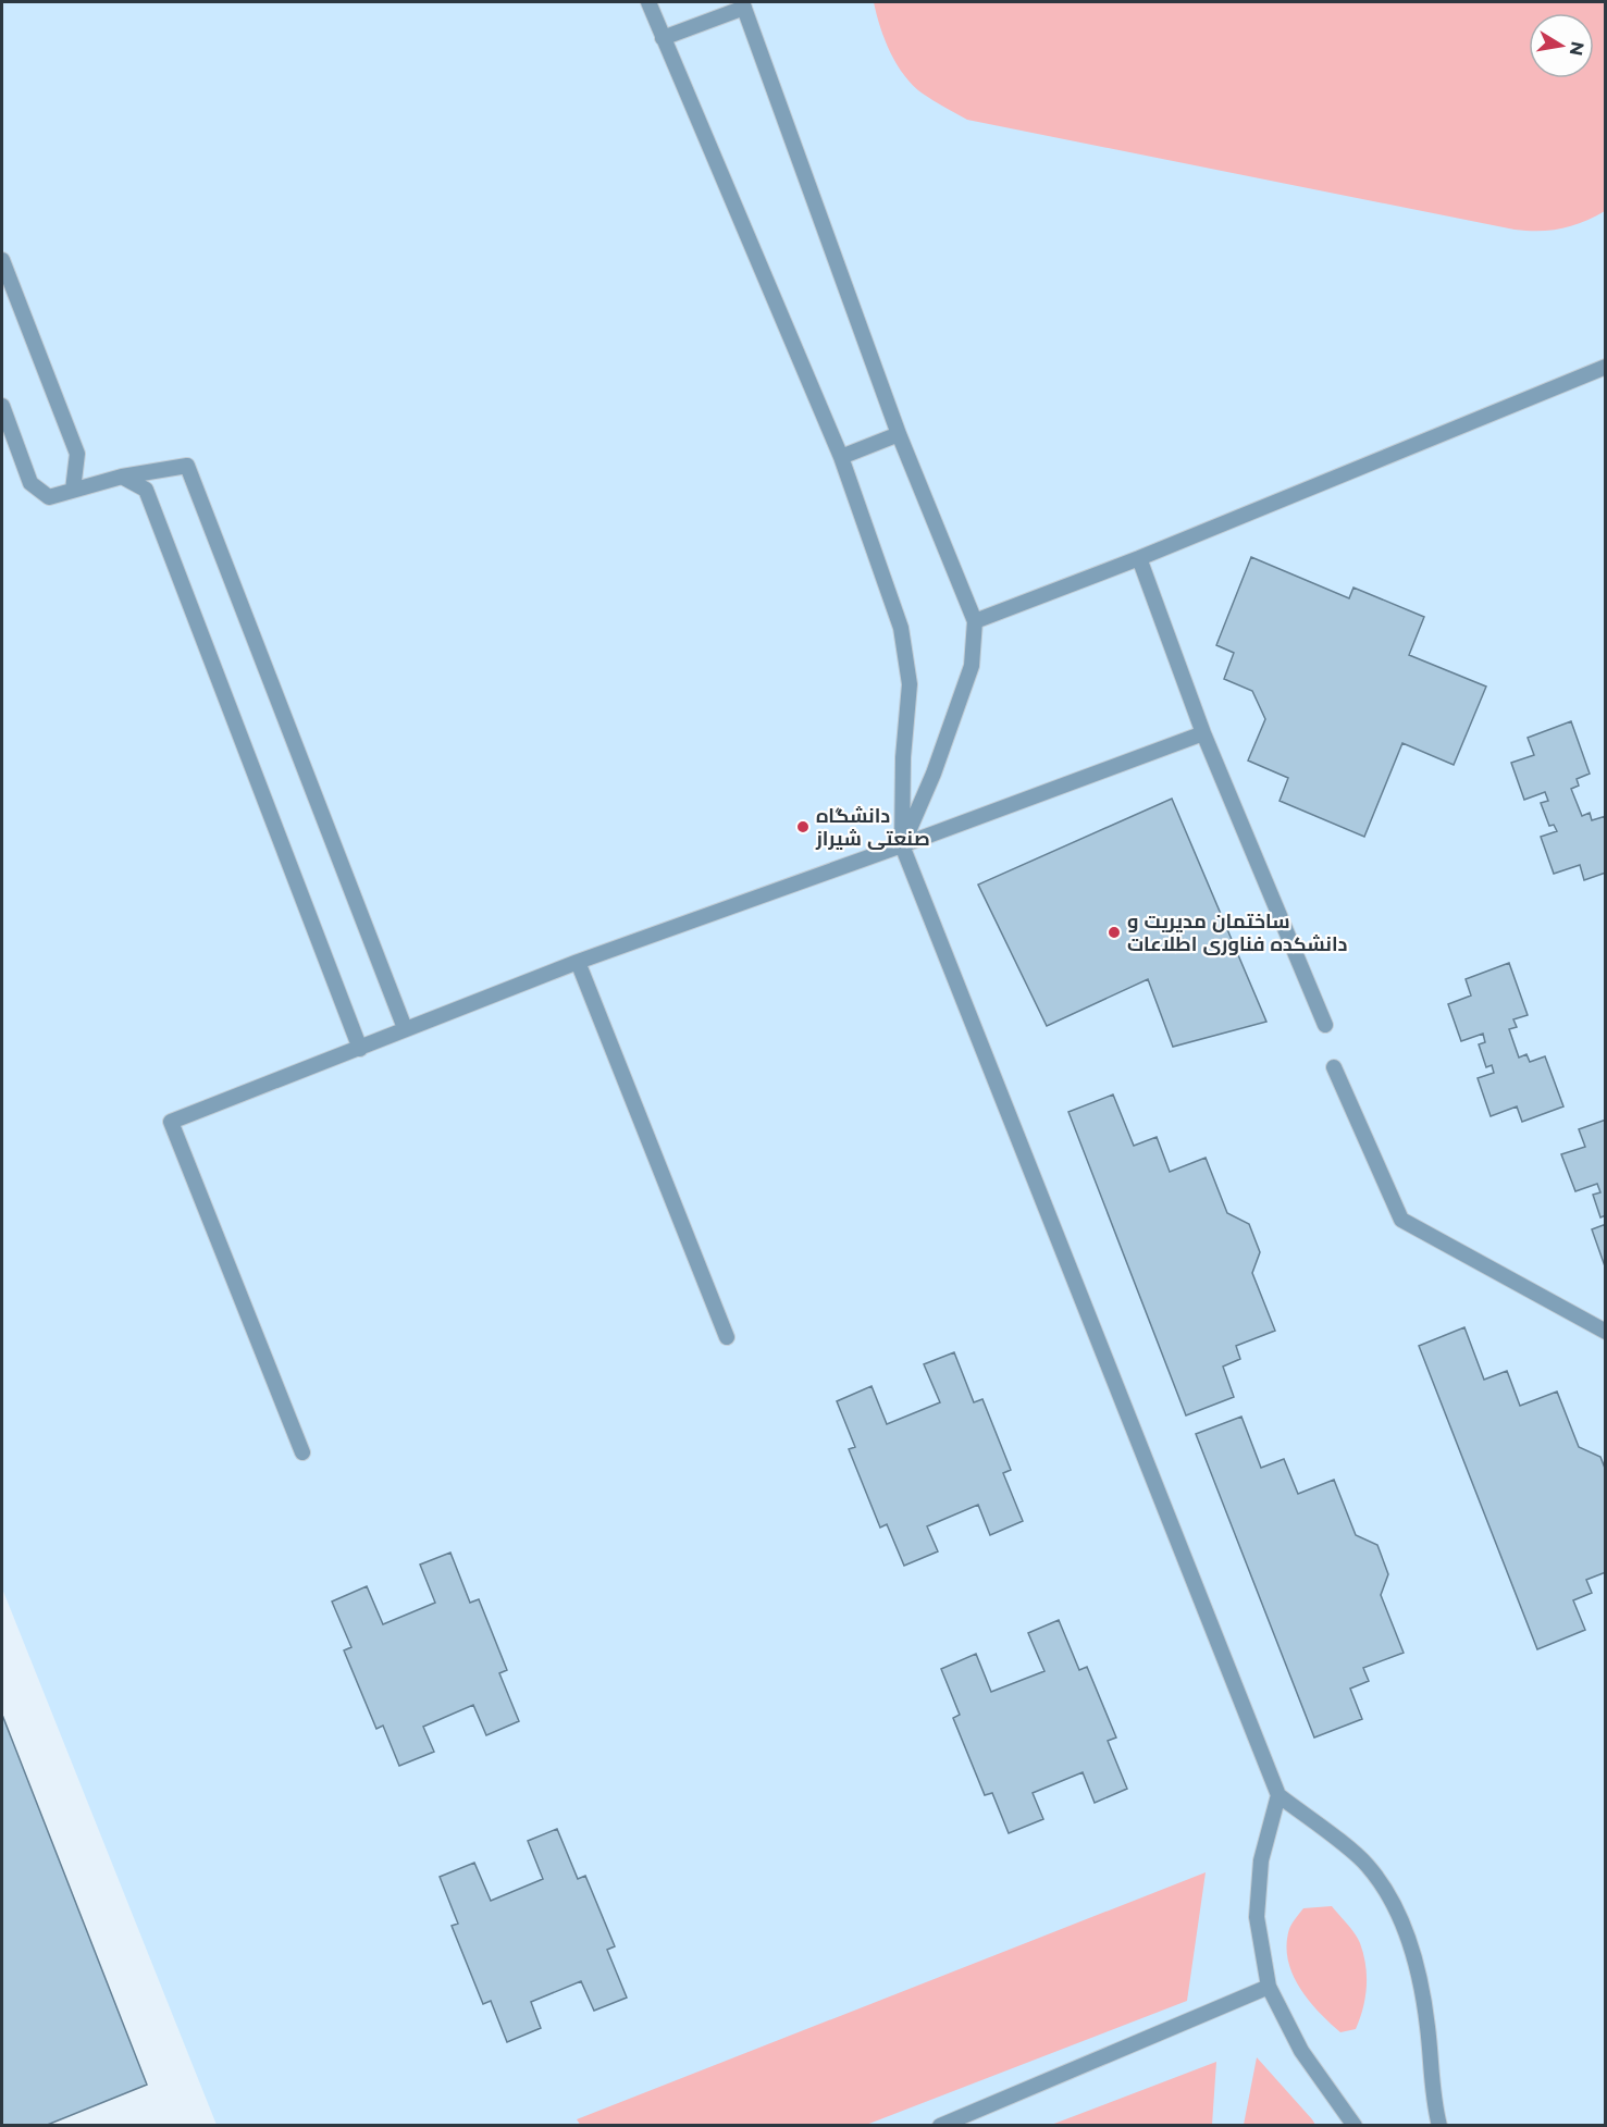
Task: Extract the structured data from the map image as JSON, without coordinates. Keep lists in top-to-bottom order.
{
  "places": ["دانشگاه صنعتی شیراز", "ساختمان مدیریت و دانشکده فناوری اطلاعات"],
  "north": "right"
}
